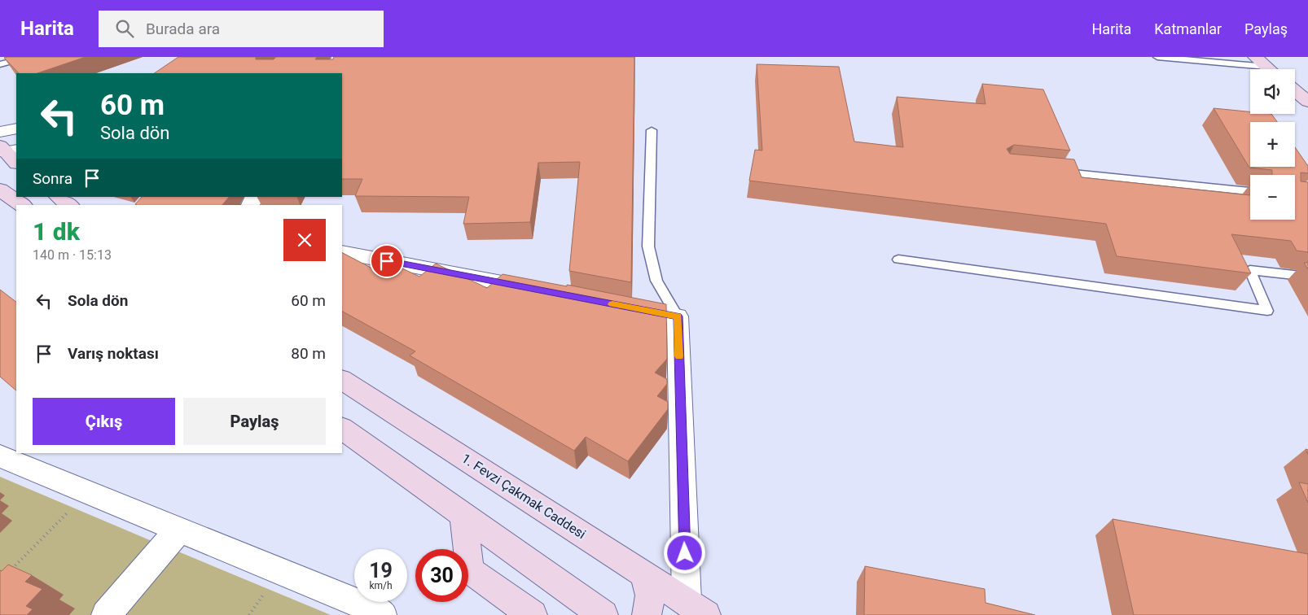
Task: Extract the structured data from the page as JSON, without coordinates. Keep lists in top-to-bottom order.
{
  "streets": {
    "main road": ["1. Fevzi Çakmak Caddesi"]
  },
  "page": {
    "header": "Harita",
    "search": "Burada ara",
    "nav": ["Harita", "Katmanlar", "Paylaş"],
    "map_buttons": ["+", "−"],
    "turn": ["60 m", "Sola dön"],
    "then": "Sonra",
    "heading": ["1 dk", "140 m · 15:13"],
    "list": [
      {
        "name": "Sola dön",
        "value": "60 m"
      },
      {
        "name": "Varış noktası",
        "value": "80 m"
      }
    ],
    "buttons": ["Çıkış", "Paylaş"],
    "speed": "19 km/h",
    "limit": "30"
  }
}
